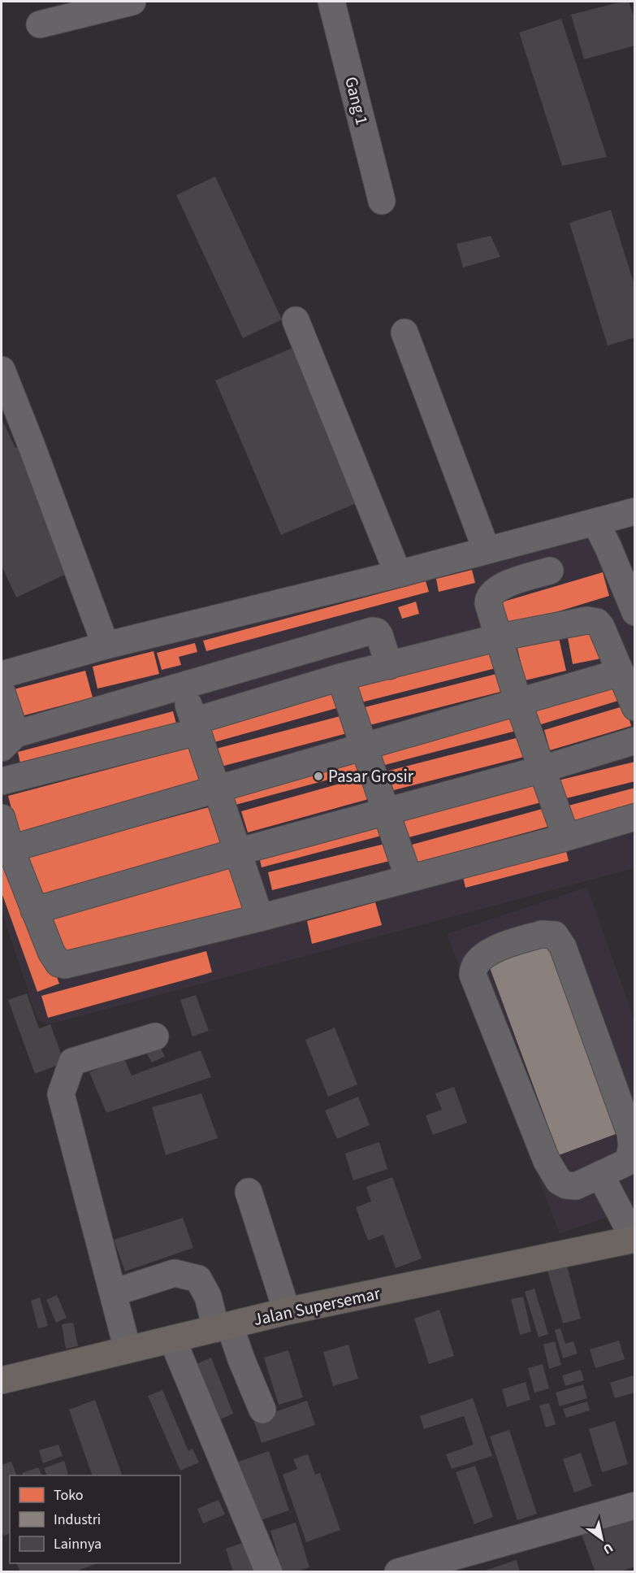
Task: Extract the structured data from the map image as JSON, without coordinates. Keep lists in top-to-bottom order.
{
  "streets": {
    "main road": ["Jalan Supersemar"],
    "street": ["Gang 1"]
  },
  "places": ["Pasar Grosir"],
  "legend": ["Toko", "Industri", "Lainnya"],
  "north": "bottom right"
}
